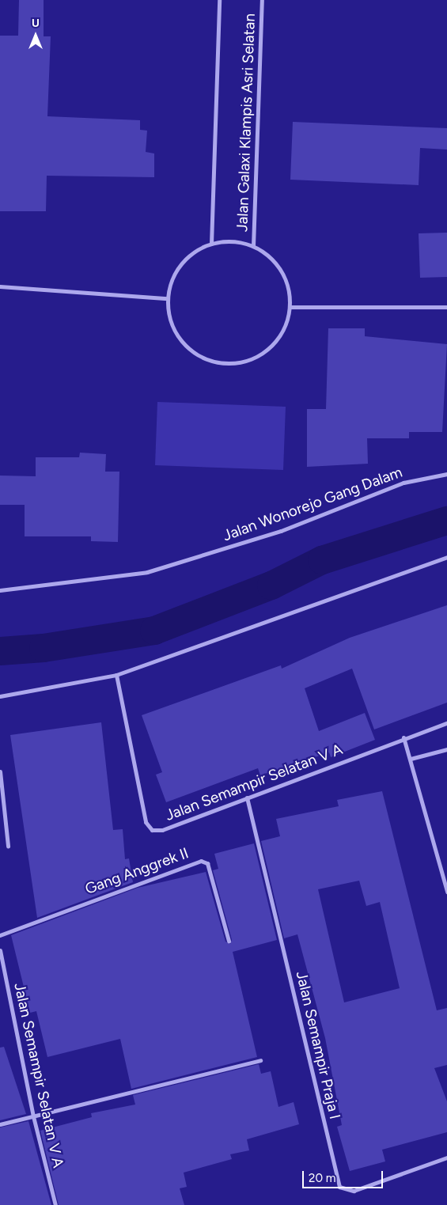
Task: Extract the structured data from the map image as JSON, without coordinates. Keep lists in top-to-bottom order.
{
  "streets": {
    "street": [
      "Jalan Galaxi Klampis Asri Selatan",
      "Jalan Wonorejo Gang Dalam",
      "Jalan Semampir Selatan V A",
      "Gang Anggrek II",
      "Jalan Semampir Praja I"
    ]
  },
  "crossings": [
    ["Jalan Semampir Selatan V A", "Jalan Semampir Praja I"]
  ],
  "scale_bar": "20 m",
  "north": "top"
}
